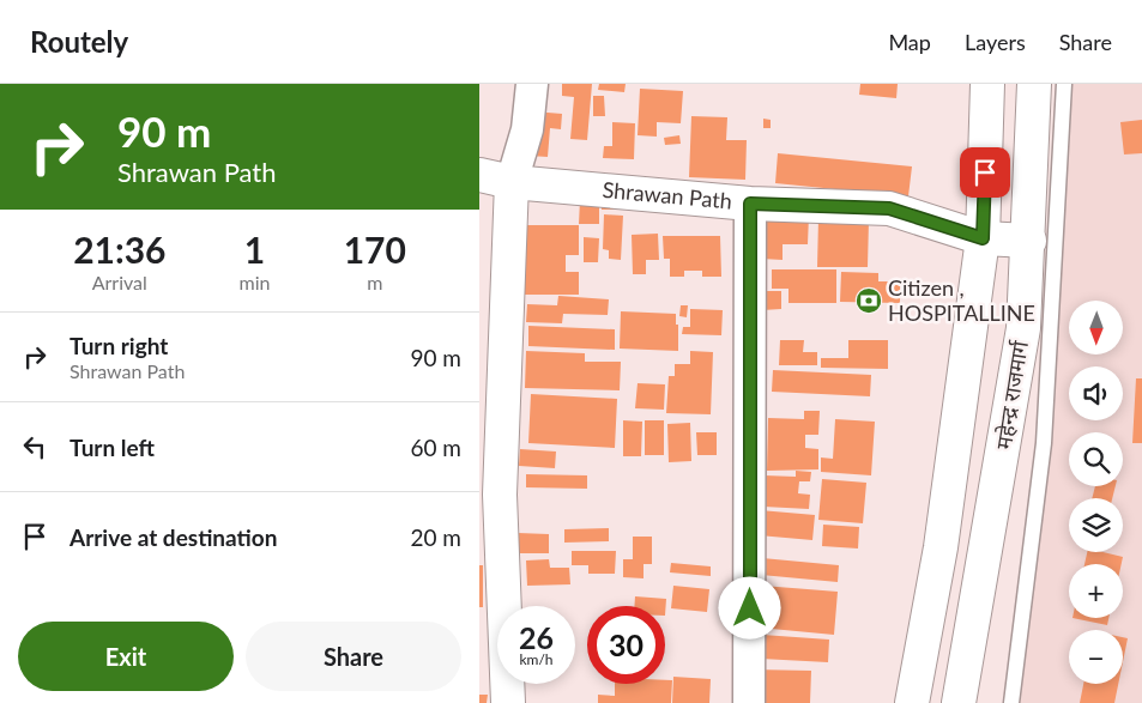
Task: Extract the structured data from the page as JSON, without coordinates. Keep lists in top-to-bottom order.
{
  "streets": {
    "main road": ["Shrawan Path", "महेन्द्र राजमार्ग"]
  },
  "crossings": [
    ["Shrawan Path", "महेन्द्र राजमार्ग"]
  ],
  "places": {
    "bank": ["Citizen , HOSPITALLINE"]
  },
  "north": "bottom",
  "page": {
    "header": "Routely",
    "nav": ["Map", "Layers", "Share"],
    "turn": ["90 m", "Shrawan Path"],
    "eta": [
      "21:36",
      "Arrival",
      "1",
      "min",
      "170",
      "m"
    ],
    "map_buttons": ["+", "−"],
    "list": [
      {
        "name": "Turn right",
        "note": "Shrawan Path",
        "value": "90 m"
      },
      {
        "name": "Turn left",
        "value": "60 m"
      },
      {
        "name": "Arrive at destination",
        "value": "20 m"
      }
    ],
    "speed": "26 km/h",
    "limit": "30",
    "buttons": ["Exit", "Share"]
  }
}
